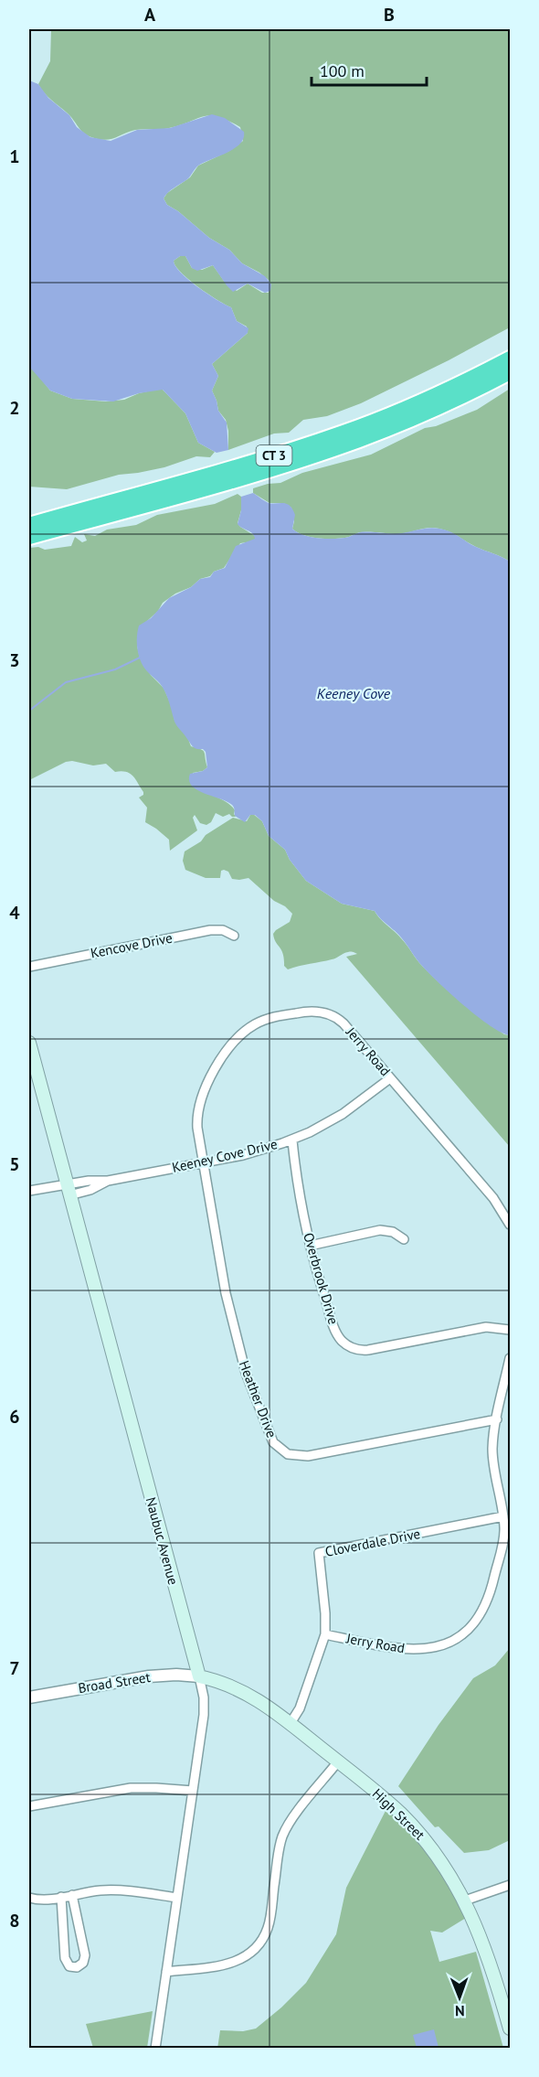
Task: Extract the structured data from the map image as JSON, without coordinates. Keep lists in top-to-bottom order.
{
  "streets": {
    "highway": ["CT 3"],
    "main road": ["Naubuc Avenue", "High Street"],
    "street": [
      "Kencove Drive",
      "Jerry Road",
      "Keeney Cove Drive",
      "Overbrook Drive",
      "Heather Drive",
      "Cloverdale Drive",
      "Broad Street"
    ]
  },
  "crossings": [
    ["Jerry Road", "Keeney Cove Drive"],
    ["Jerry Road", "Heather Drive"],
    ["Jerry Road", "Cloverdale Drive"],
    ["Keeney Cove Drive", "Overbrook Drive"],
    ["Keeney Cove Drive", "Heather Drive"],
    ["Keeney Cove Drive", "Naubuc Avenue"],
    ["Naubuc Avenue", "Broad Street"],
    ["Naubuc Avenue", "High Street"],
    ["Cloverdale Drive", "High Street"],
    ["Broad Street", "High Street"]
  ],
  "water": ["Keeney Cove"],
  "scale_bar": "100 m",
  "north": "bottom",
  "grid": {
    "columns": ["A", "B"],
    "rows": [
      "1",
      "2",
      "3",
      "4",
      "5",
      "6",
      "7",
      "8"
    ]
  }
}
